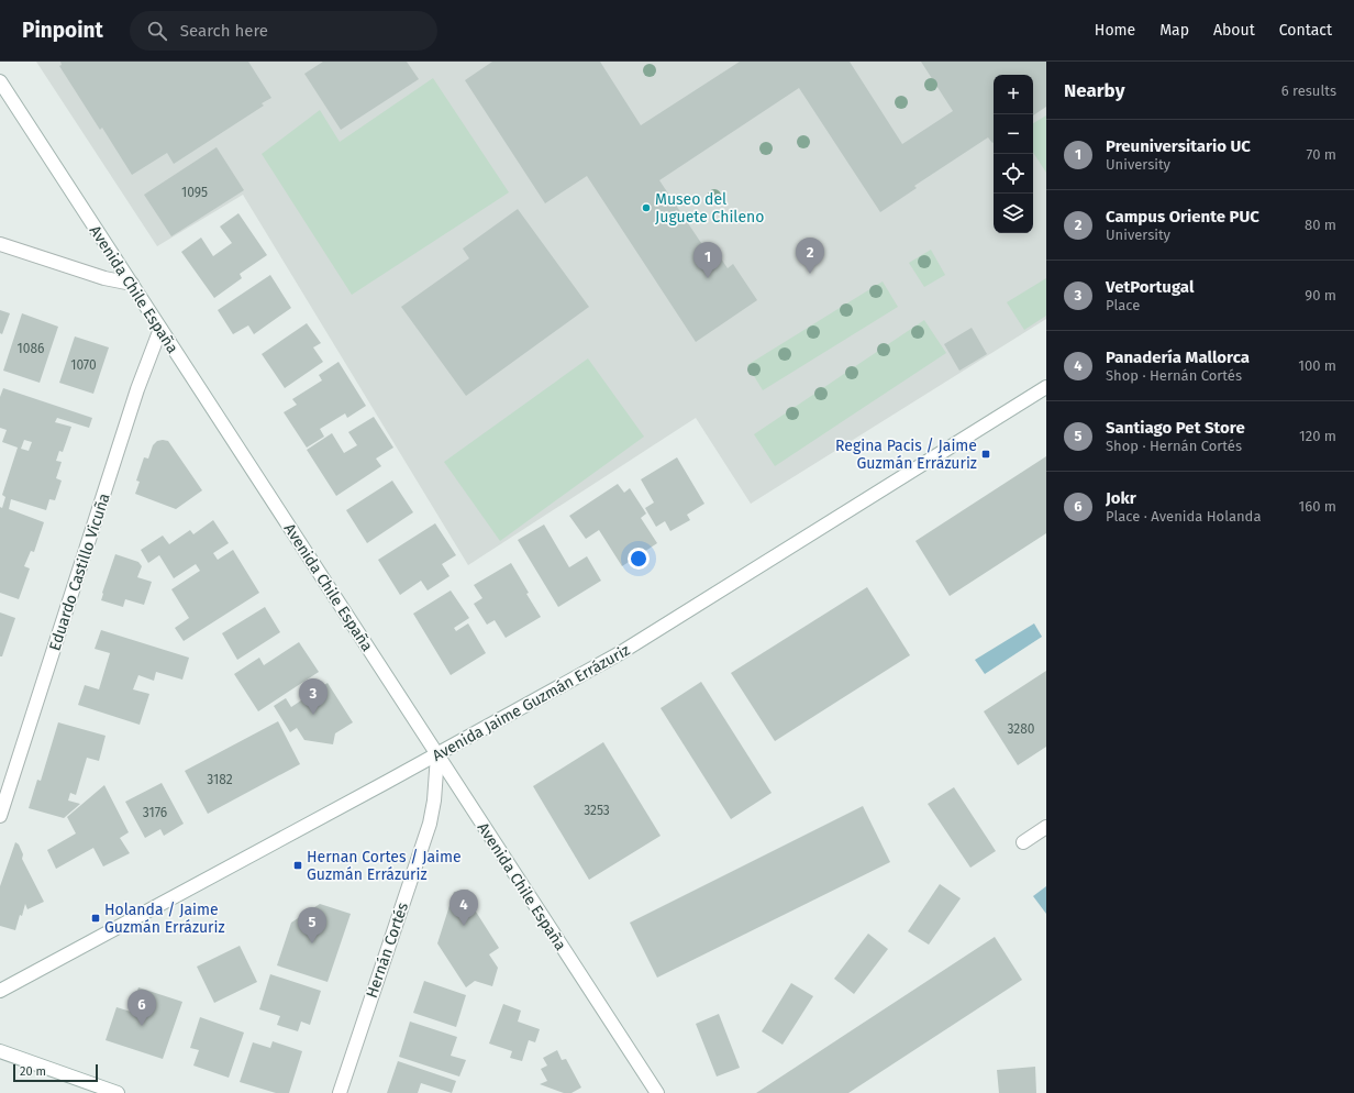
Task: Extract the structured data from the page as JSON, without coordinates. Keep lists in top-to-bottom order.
{
  "streets": {
    "street": [
      "Avenida Chile España",
      "Eduardo Castillo Vicuña",
      "Avenida Jaime Guzmán Errázuriz",
      "Hernán Cortés"
    ]
  },
  "crossings": [
    ["Avenida Chile España", "Eduardo Castillo Vicuña"],
    ["Avenida Chile España", "Avenida Jaime Guzmán Errázuriz"],
    ["Avenida Chile España", "Hernán Cortés"],
    ["Avenida Jaime Guzmán Errázuriz", "Hernán Cortés"]
  ],
  "places": {
    "other": ["Museo del Juguete Chileno"],
    "transit": ["Regina Pacis / Jaime Guzmán Errázuriz", "Hernan Cortes / Jaime Guzmán Errázuriz", "Holanda / Jaime Guzmán Errázuriz"]
  },
  "house_numbers": [
    "1095",
    "1086",
    "1070",
    "3280",
    "3182",
    "3253",
    "3176"
  ],
  "scale_bar": "20 m",
  "page": {
    "header": "Pinpoint",
    "search": "Search here",
    "nav": [
      "Home",
      "Map",
      "About",
      "Contact"
    ],
    "heading": ["Nearby", "6 results"],
    "map_buttons": ["+", "−"],
    "list": [
      {
        "mark": "1",
        "name": "Preuniversitario UC",
        "note": "University",
        "value": "70 m"
      },
      {
        "mark": "2",
        "name": "Campus Oriente PUC",
        "note": "University",
        "value": "80 m"
      },
      {
        "mark": "3",
        "name": "VetPortugal",
        "note": "Place",
        "value": "90 m"
      },
      {
        "mark": "4",
        "name": "Panadería Mallorca",
        "note": "Shop · Hernán Cortés",
        "value": "100 m"
      },
      {
        "mark": "5",
        "name": "Santiago Pet Store",
        "note": "Shop · Hernán Cortés",
        "value": "120 m"
      },
      {
        "mark": "6",
        "name": "Jokr",
        "note": "Place · Avenida Holanda",
        "value": "160 m"
      }
    ],
    "pins": [
      "2",
      "1",
      "3",
      "4",
      "5",
      "6"
    ],
    "scale": "20 m"
  }
}
